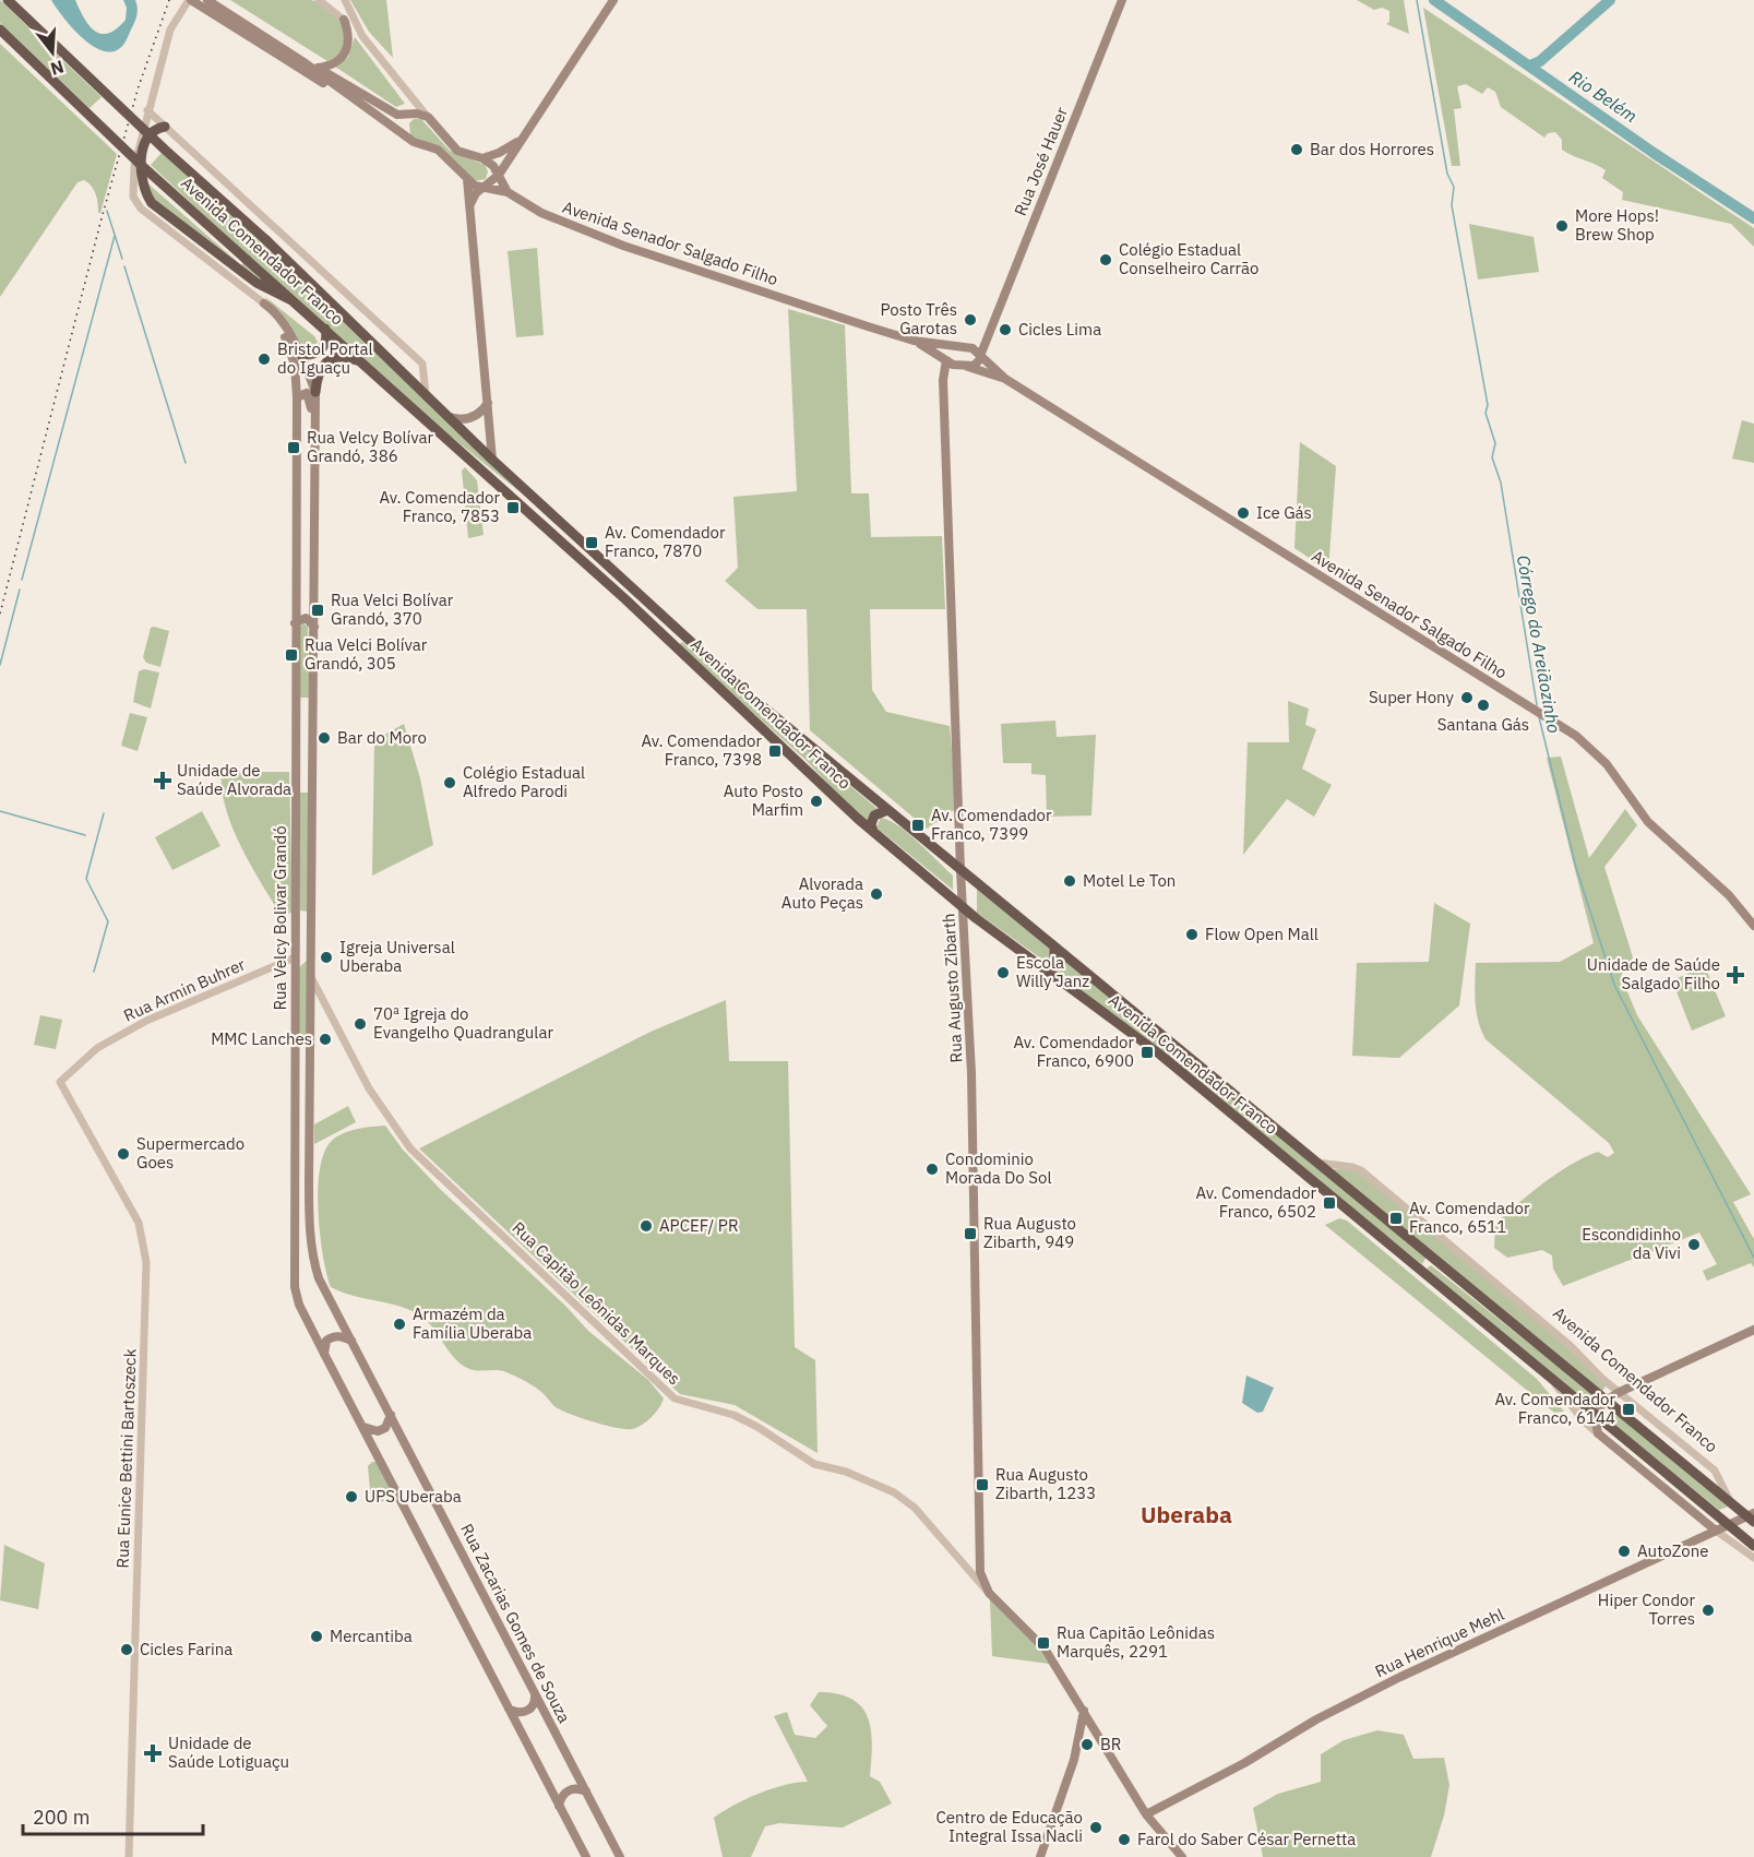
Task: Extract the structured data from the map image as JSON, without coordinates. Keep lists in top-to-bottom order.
{
  "streets": {
    "highway": ["Avenida Comendador Franco"],
    "main road": [
      "Rua José Hauer",
      "Avenida Senador Salgado Filho",
      "Rua Velcy Bolivar Grandó",
      "Rua Augusto Zibarth",
      "Rua Capitão Leônidas Marques",
      "Rua Zacarias Gomes de Souza",
      "Rua Henrique Mehl"
    ],
    "street": ["Rua Armin Buhrer", "Rua Eunice Bettini Bartoszeck"]
  },
  "crossings": [
    ["Rua José Hauer", "Avenida Senador Salgado Filho"],
    ["Avenida Senador Salgado Filho", "Rua Augusto Zibarth"],
    ["Avenida Comendador Franco", "Rua Velcy Bolivar Grandó"],
    ["Avenida Comendador Franco", "Rua Augusto Zibarth"],
    ["Avenida Comendador Franco", "Rua Henrique Mehl"],
    ["Rua Velcy Bolivar Grandó", "Rua Armin Buhrer"],
    ["Rua Velcy Bolivar Grandó", "Rua Capitão Leônidas Marques"],
    ["Rua Velcy Bolivar Grandó", "Rua Zacarias Gomes de Souza"],
    ["Rua Augusto Zibarth", "Rua Capitão Leônidas Marques"],
    ["Rua Armin Buhrer", "Rua Eunice Bettini Bartoszeck"],
    ["Rua Capitão Leônidas Marques", "Rua Henrique Mehl"]
  ],
  "districts": ["Uberaba"],
  "water": ["Rio Belém", "Córrego do Areiãozinho"],
  "places": {
    "other": [
      "Bar dos Horrores",
      "More Hops! Brew Shop",
      "Colégio Estadual Conselheiro Carrão",
      "Posto Três Garotas",
      "Cicles Lima",
      "Bristol Portal do Iguaçu",
      "Ice Gás",
      "Super Hony",
      "Santana Gás",
      "Bar do Moro",
      "Colégio Estadual Alfredo Parodi",
      "Auto Posto Marfim",
      "Motel Le Ton",
      "Alvorada Auto Peças",
      "Flow Open Mall",
      "Igreja Universal Uberaba",
      "Escola Willy Janz",
      "70ª Igreja do Evangelho Quadrangular",
      "MMC Lanches",
      "Supermercado Goes",
      "Condominio Morada Do Sol",
      "APCEF/ PR",
      "Escondidinho da Vivi",
      "Armazém da Família Uberaba",
      "UPS Uberaba",
      "AutoZone",
      "Hiper Condor Torres",
      "Mercantiba",
      "Cicles Farina",
      "BR",
      "Centro de Educação Integral Issa Nacli",
      "Farol do Saber César Pernetta"
    ],
    "transit": [
      "Rua Velcy Bolívar Grandó, 386",
      "Av. Comendador Franco, 7853",
      "Av. Comendador Franco, 7870",
      "Rua Velci Bolívar Grandó, 370",
      "Rua Velci Bolívar Grandó, 305",
      "Av. Comendador Franco, 7398",
      "Av. Comendador Franco, 7399",
      "Av. Comendador Franco, 6900",
      "Av. Comendador Franco, 6502",
      "Av. Comendador Franco, 6511",
      "Rua Augusto Zibarth, 949",
      "Av. Comendador Franco, 6144",
      "Rua Augusto Zibarth, 1233",
      "Rua Capitão Leônidas Marquês, 2291"
    ],
    "health": ["Unidade de Saúde Alvorada", "Unidade de Saúde Salgado Filho", "Unidade de Saúde Lotiguaçu"]
  },
  "scale_bar": "200 m",
  "north": "bottom"
}
